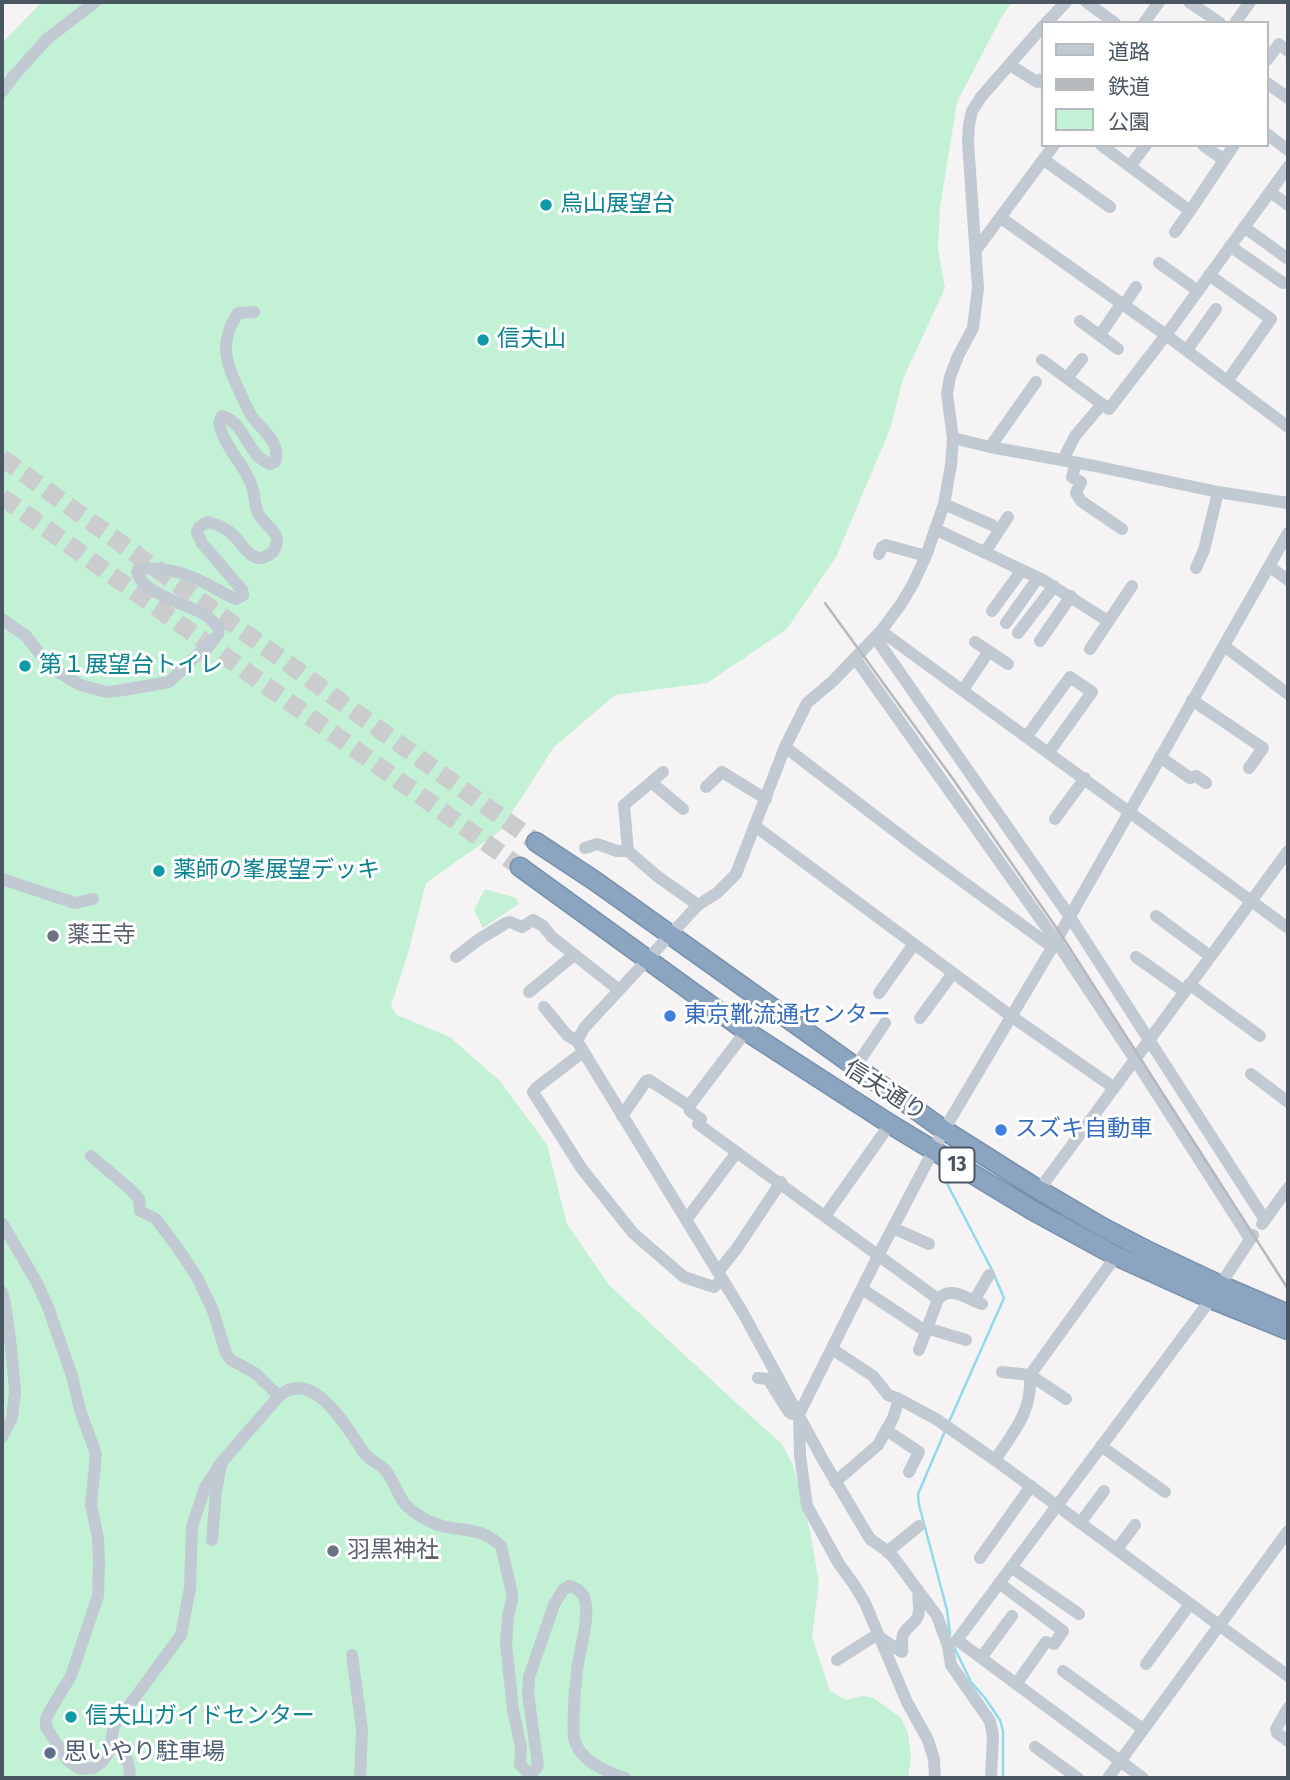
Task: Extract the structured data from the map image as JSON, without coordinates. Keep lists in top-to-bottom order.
{
  "streets": {
    "highway": ["信夫通り", "13"]
  },
  "places": [
    "烏山展望台",
    "信夫山",
    "第１展望台トイレ",
    "薬師の峯展望デッキ",
    "薬王寺",
    "東京靴流通センター",
    "スズキ自動車",
    "羽黒神社",
    "信夫山ガイドセンター",
    "思いやり駐車場"
  ],
  "legend": ["道路", "鉄道", "公園"]
}
